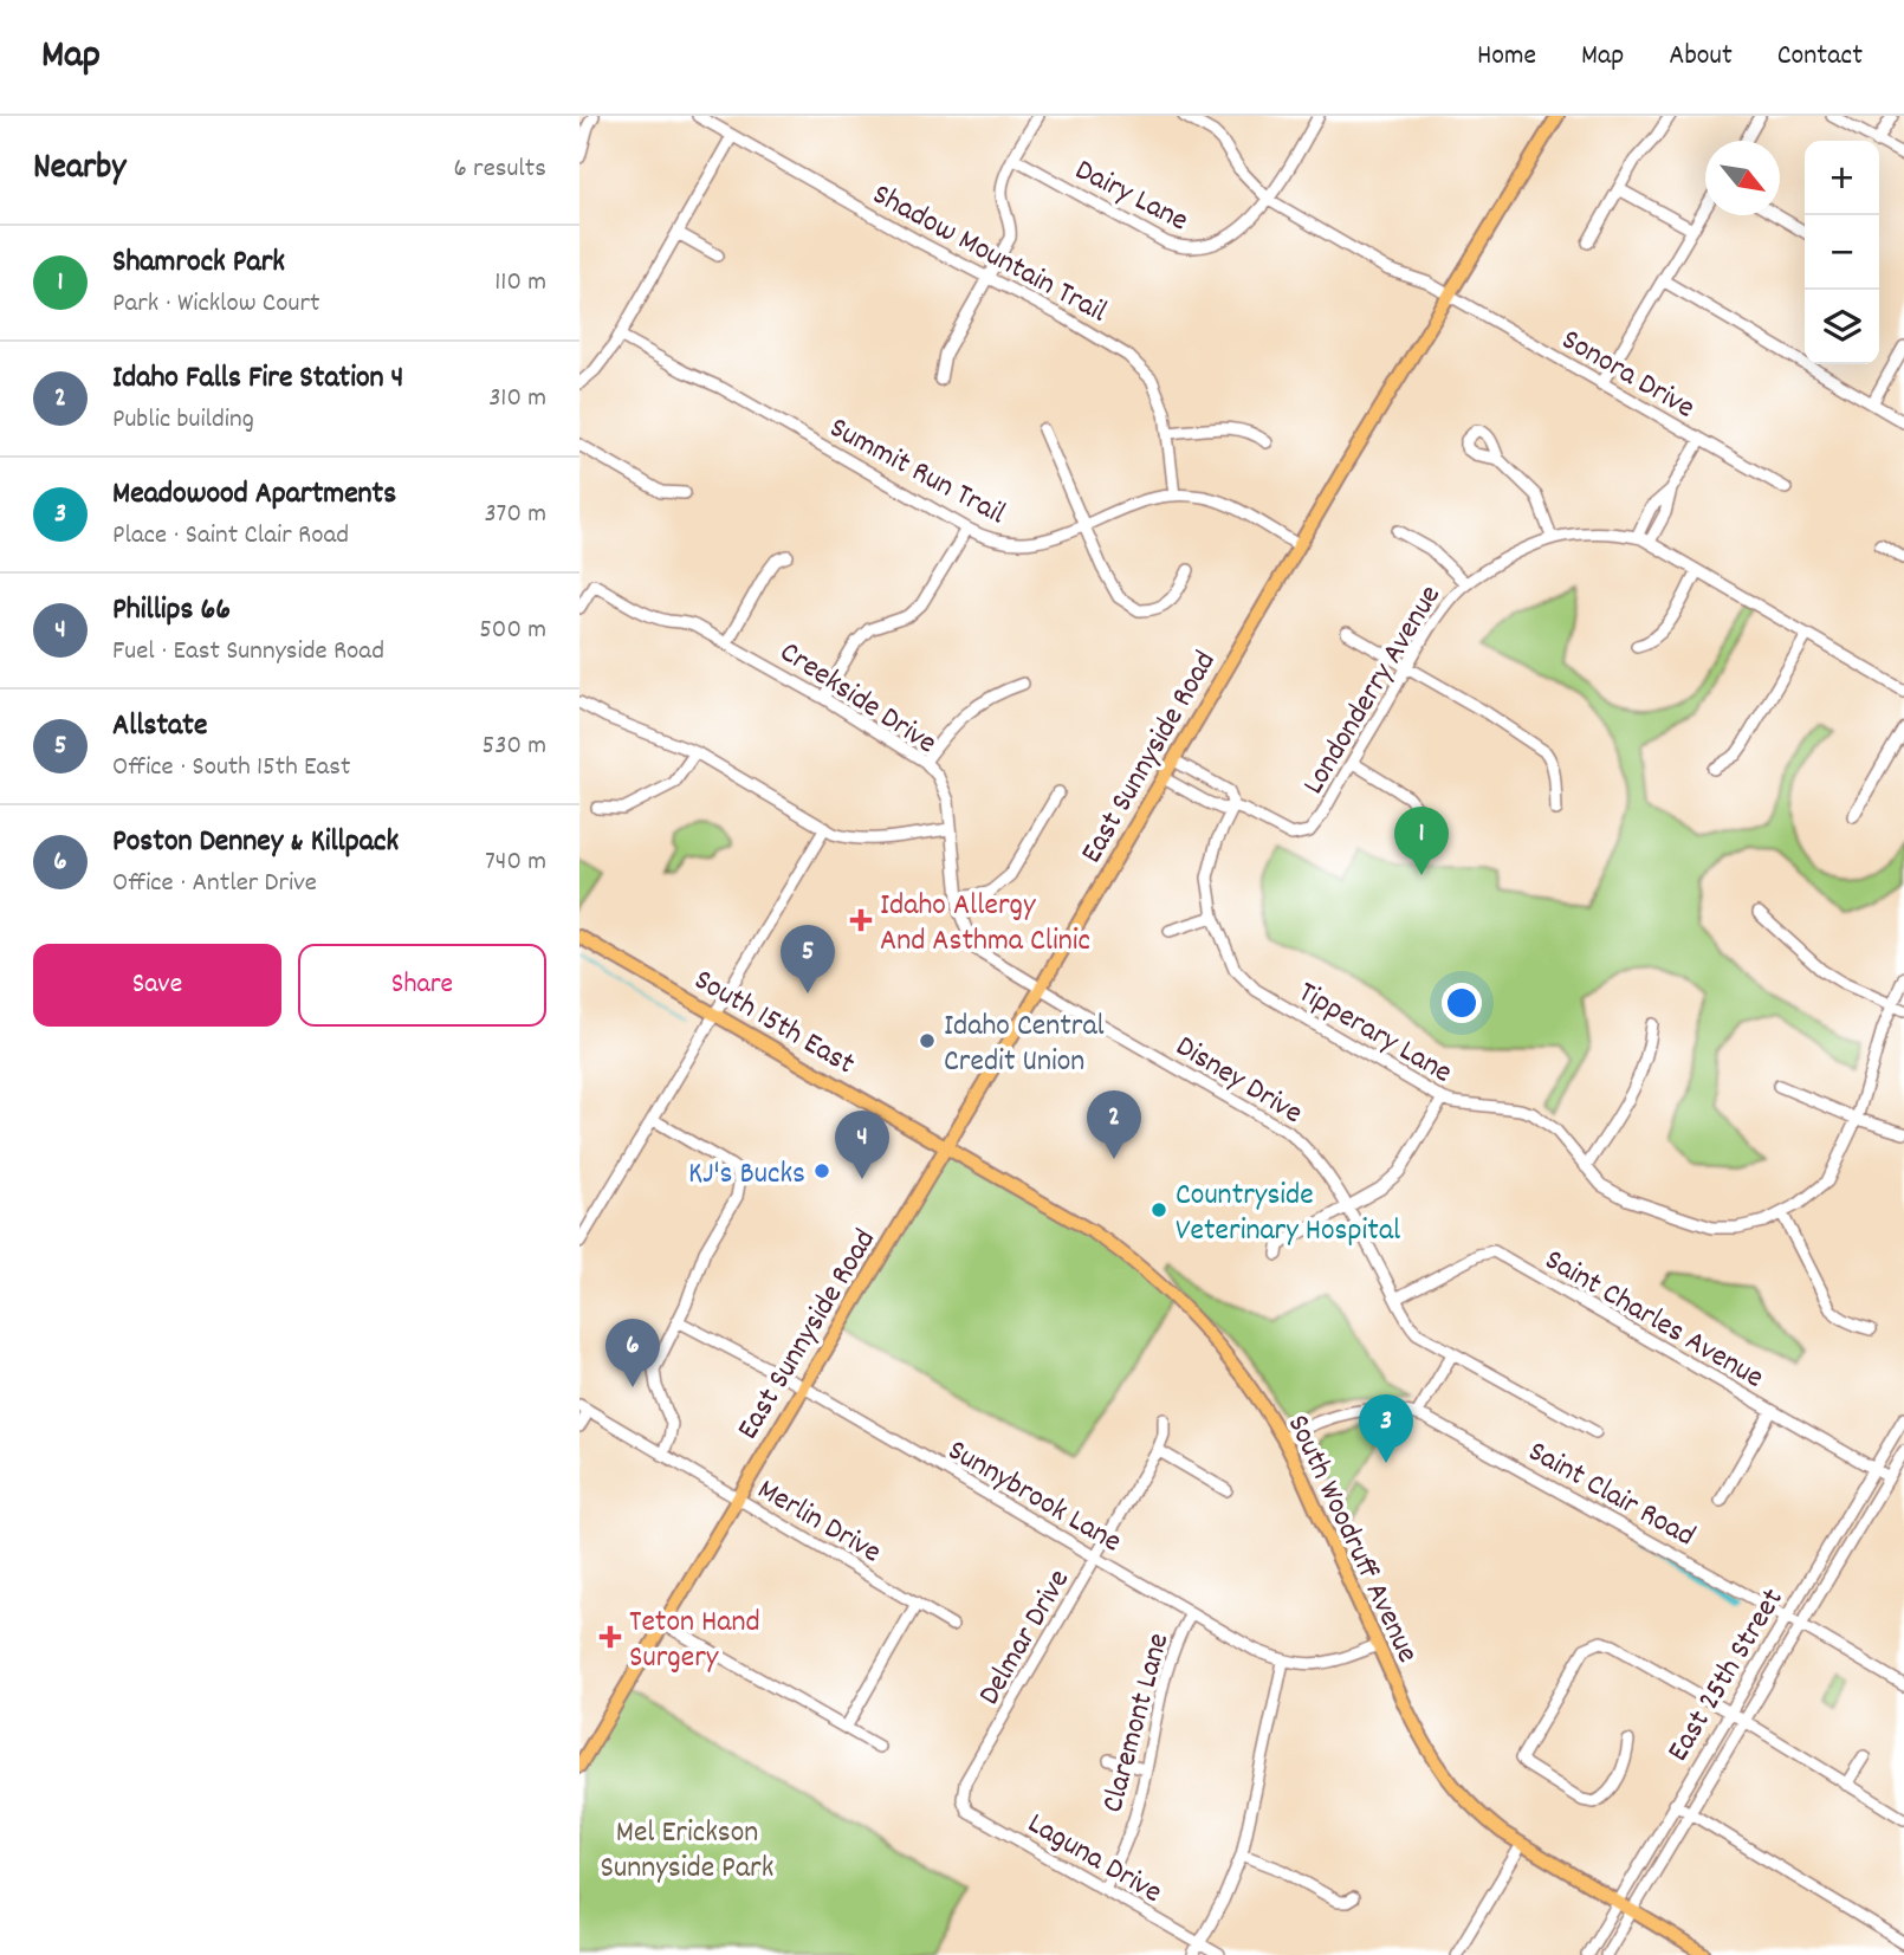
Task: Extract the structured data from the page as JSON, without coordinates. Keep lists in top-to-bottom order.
{
  "streets": {
    "main road": ["East Sunnyside Road", "South 15th East", "South Woodruff Avenue"],
    "street": [
      "Dairy Lane",
      "Shadow Mountain Trail",
      "Sonora Drive",
      "Summit Run Trail",
      "Londonderry Avenue",
      "Creekside Drive",
      "Tipperary Lane",
      "Disney Drive",
      "Saint Charles Avenue",
      "Saint Clair Road",
      "Sunnybrook Lane",
      "Merlin Drive",
      "Delmar Drive",
      "East 25th Street",
      "Claremont Lane",
      "Laguna Drive"
    ]
  },
  "crossings": [
    ["Dairy Lane", "Sonora Drive"],
    ["Shadow Mountain Trail", "Summit Run Trail"],
    ["Sonora Drive", "East Sunnyside Road"],
    ["Summit Run Trail", "East Sunnyside Road"],
    ["Londonderry Avenue", "East Sunnyside Road"],
    ["Londonderry Avenue", "Tipperary Lane"],
    ["Creekside Drive", "East Sunnyside Road"],
    ["Creekside Drive", "Disney Drive"],
    ["East Sunnyside Road", "South 15th East"],
    ["East Sunnyside Road", "Disney Drive"],
    ["East Sunnyside Road", "Sunnybrook Lane"],
    ["East Sunnyside Road", "Merlin Drive"],
    ["East Sunnyside Road", "South Woodruff Avenue"],
    ["South 15th East", "South Woodruff Avenue"],
    ["Disney Drive", "Saint Charles Avenue"],
    ["Saint Charles Avenue", "East 25th Street"],
    ["Saint Clair Road", "South Woodruff Avenue"],
    ["Saint Clair Road", "East 25th Street"],
    ["Sunnybrook Lane", "South Woodruff Avenue"],
    ["Sunnybrook Lane", "Delmar Drive"],
    ["Sunnybrook Lane", "Claremont Lane"],
    ["South Woodruff Avenue", "East 25th Street"],
    ["Delmar Drive", "Laguna Drive"],
    ["Claremont Lane", "Laguna Drive"]
  ],
  "parks": ["Mel Erickson Sunnyside Park"],
  "places": {
    "health": ["Idaho Allergy And Asthma Clinic", "Teton Hand Surgery"],
    "other": ["Idaho Central Credit Union", "KJ's Bucks", "Countryside Veterinary Hospital"]
  },
  "north": "bottom right",
  "page": {
    "header": "Map",
    "nav": [
      "Home",
      "Map",
      "About",
      "Contact"
    ],
    "heading": ["Nearby", "6 results"],
    "map_buttons": ["+", "−"],
    "list": [
      {
        "mark": "1",
        "name": "Shamrock Park",
        "note": "Park · Wicklow Court",
        "value": "110 m"
      },
      {
        "mark": "2",
        "name": "Idaho Falls Fire Station 4",
        "note": "Public building",
        "value": "310 m"
      },
      {
        "mark": "3",
        "name": "Meadowood Apartments",
        "note": "Place · Saint Clair Road",
        "value": "370 m"
      },
      {
        "mark": "4",
        "name": "Phillips 66",
        "note": "Fuel · East Sunnyside Road",
        "value": "500 m"
      },
      {
        "mark": "5",
        "name": "Allstate",
        "note": "Office · South 15th East",
        "value": "530 m"
      },
      {
        "mark": "6",
        "name": "Poston Denney & Killpack",
        "note": "Office · Antler Drive",
        "value": "740 m"
      }
    ],
    "pins": [
      "1",
      "5",
      "2",
      "4",
      "6",
      "3"
    ],
    "buttons": ["Save", "Share"]
  }
}
